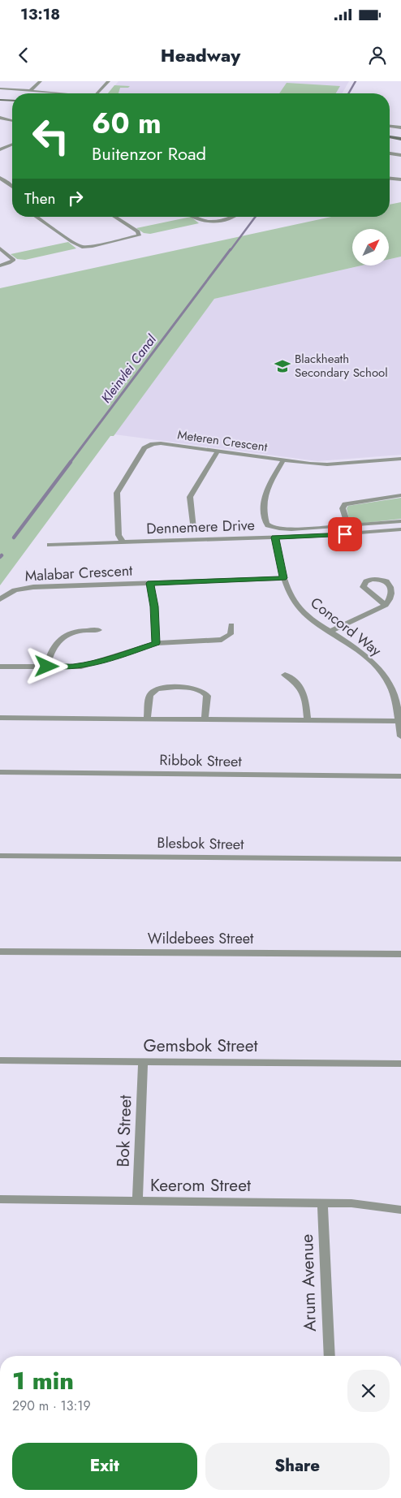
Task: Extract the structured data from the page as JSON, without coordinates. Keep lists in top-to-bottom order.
{
  "streets": {
    "street": [
      "Meteren Crescent",
      "Dennemere Drive",
      "Malabar Crescent",
      "Concord Way",
      "Ribbok Street",
      "Blesbok Street",
      "Wildebees Street",
      "Gemsbok Street",
      "Bok Street",
      "Keerom Street",
      "Arum Avenue"
    ]
  },
  "crossings": [
    ["Meteren Crescent", "Dennemere Drive"],
    ["Dennemere Drive", "Concord Way"],
    ["Malabar Crescent", "Concord Way"],
    ["Gemsbok Street", "Bok Street"],
    ["Bok Street", "Keerom Street"],
    ["Keerom Street", "Arum Avenue"]
  ],
  "water": ["Kleinvlei Canal"],
  "places": {
    "school or university": ["Blackheath Secondary School"]
  },
  "north": "top right",
  "page": {
    "status": "13:18",
    "header": "Headway",
    "turn": ["60 m", "Buitenzor Road"],
    "then": "Then",
    "heading": ["1 min", "290 m · 13:19"],
    "buttons": ["Exit", "Share"]
  }
}
